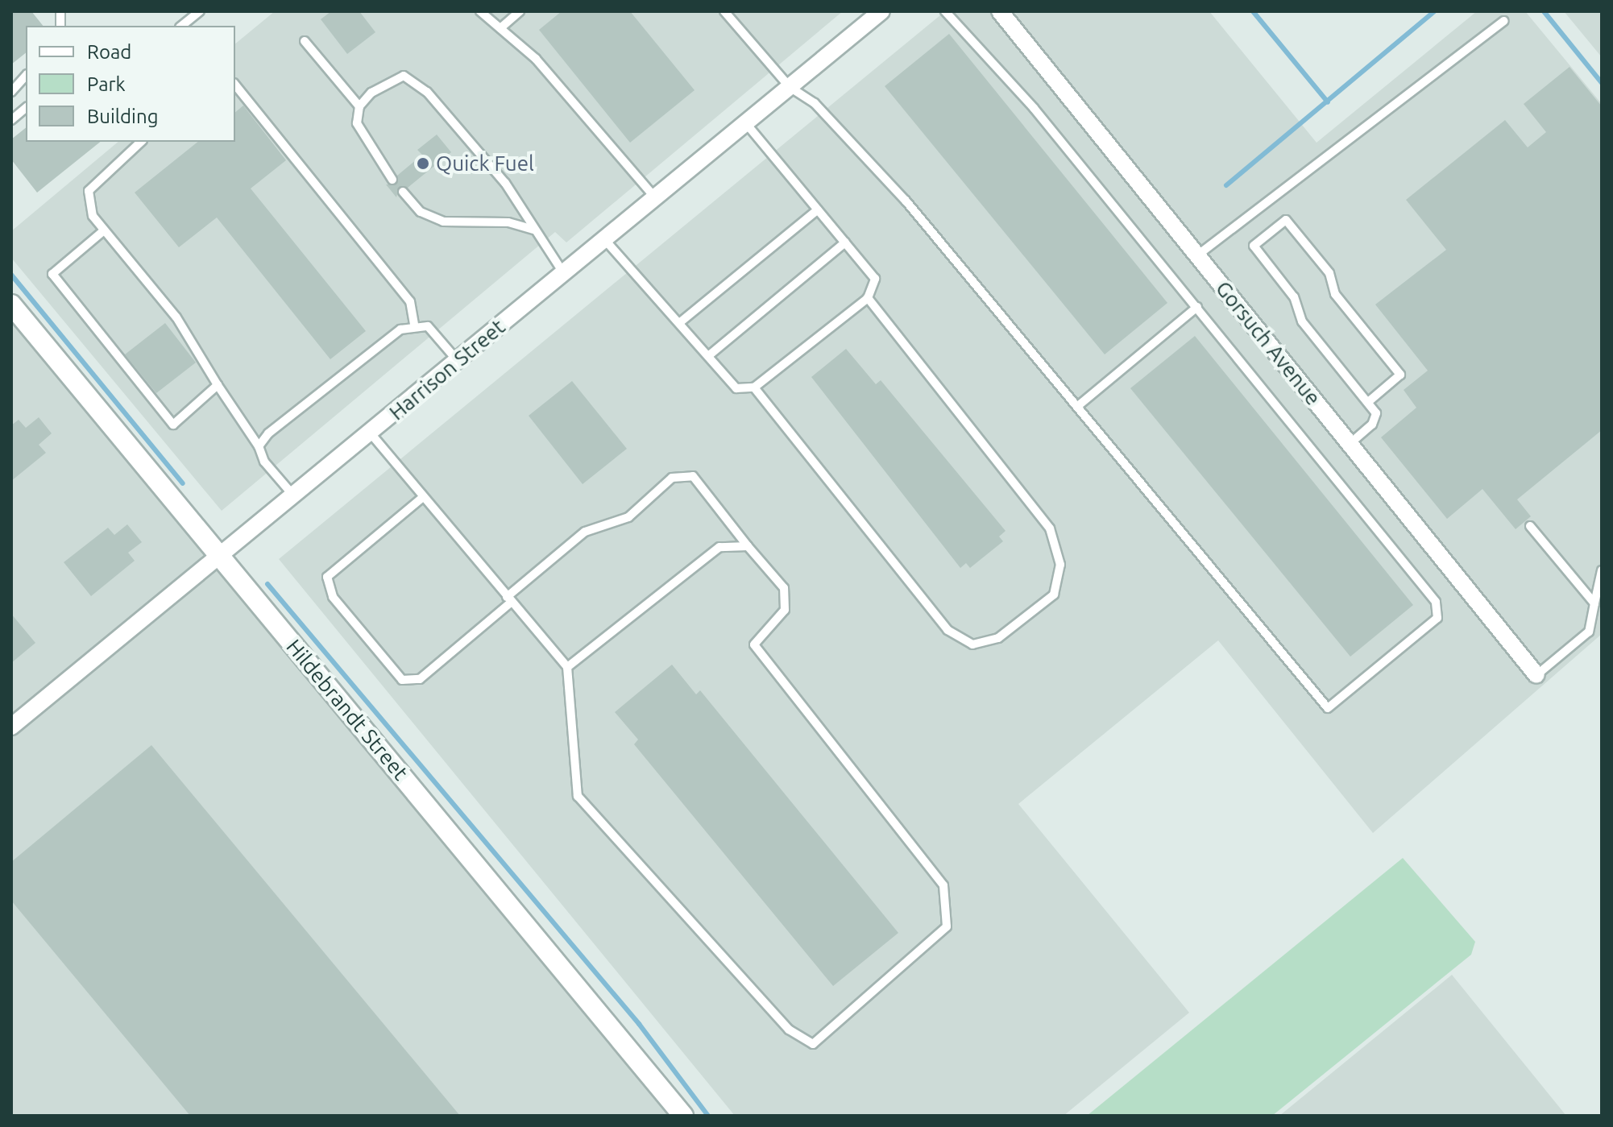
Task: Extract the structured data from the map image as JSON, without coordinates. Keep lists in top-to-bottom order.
{
  "streets": {
    "street": ["Gorsuch Avenue", "Harrison Street", "Hildebrandt Street"]
  },
  "crossings": [
    ["Harrison Street", "Hildebrandt Street"]
  ],
  "places": ["Quick Fuel"],
  "legend": ["Road", "Park", "Building"]
}
